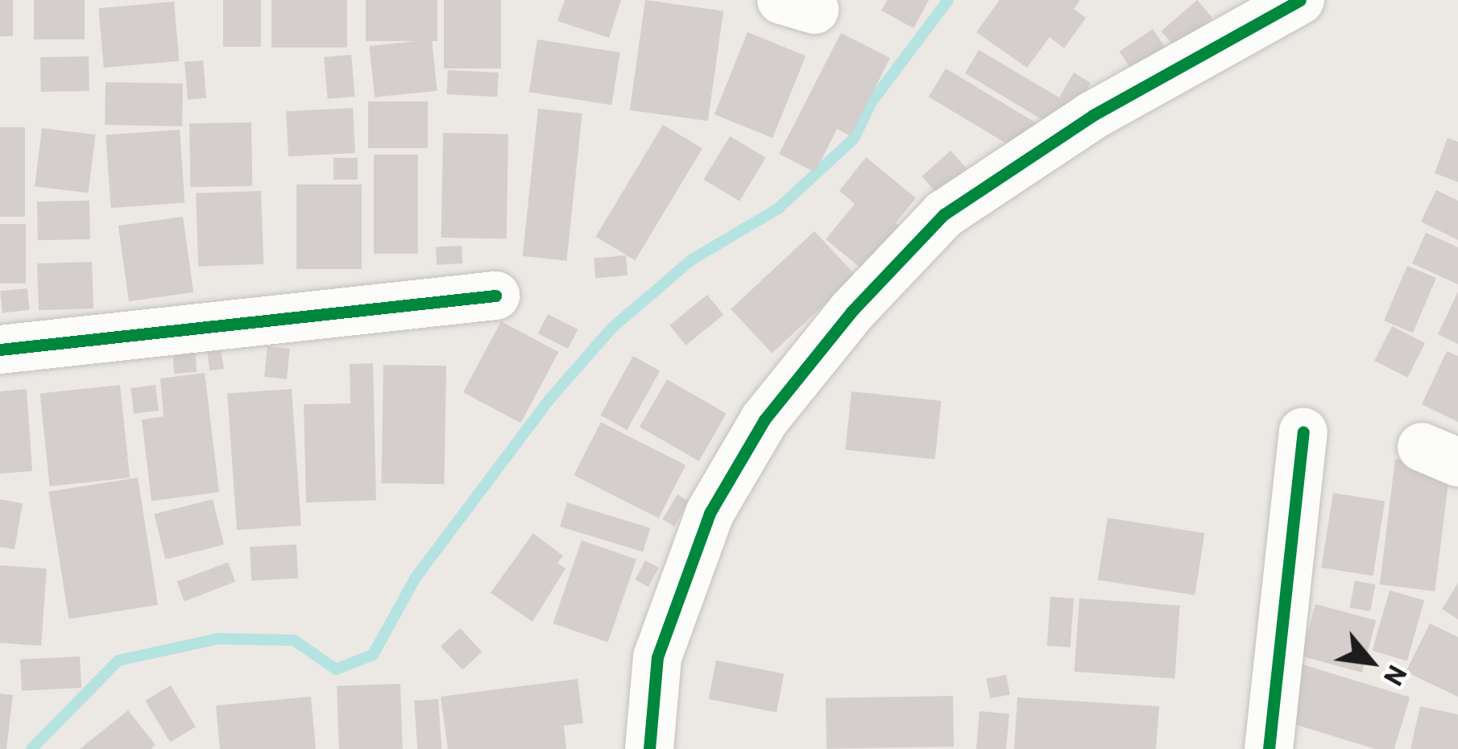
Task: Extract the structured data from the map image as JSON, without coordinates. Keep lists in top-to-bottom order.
{
  "north": "bottom right"
}
